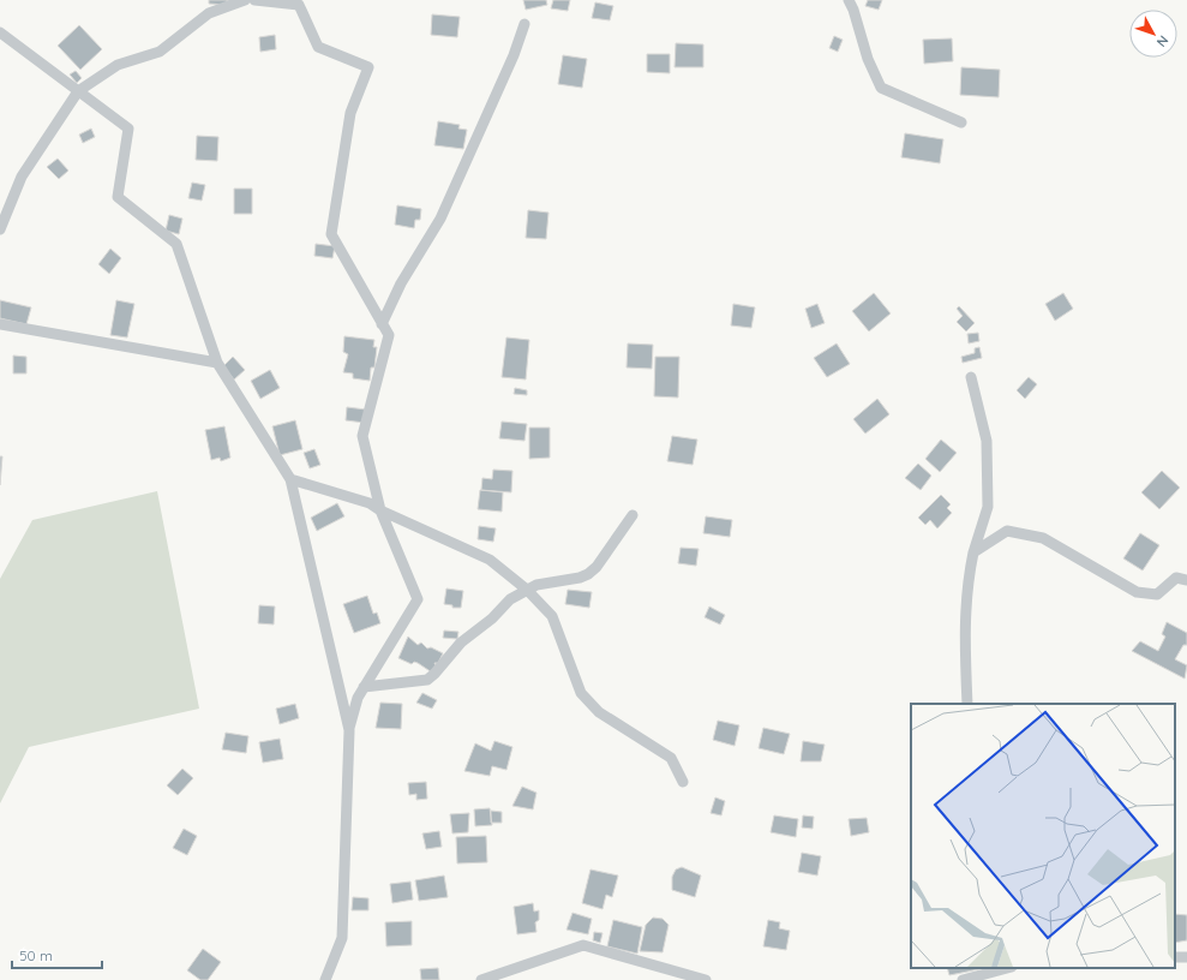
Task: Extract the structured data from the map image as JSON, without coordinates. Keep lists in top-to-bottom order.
{
  "scale_bar": "50 m",
  "north": "bottom right"
}
